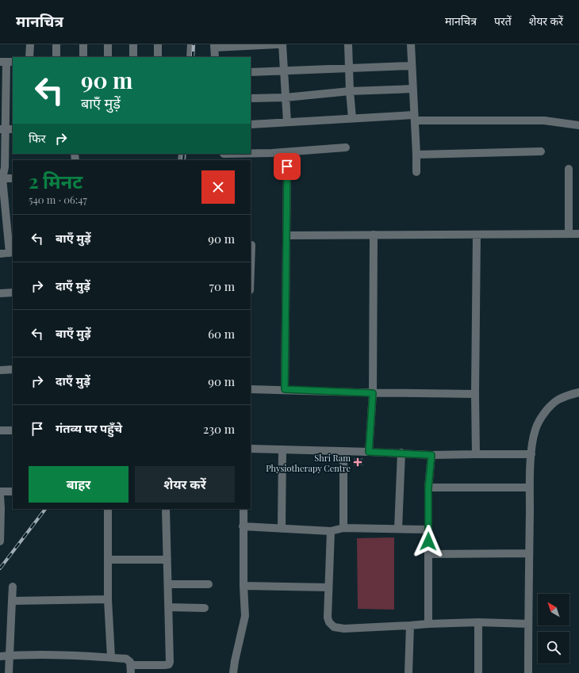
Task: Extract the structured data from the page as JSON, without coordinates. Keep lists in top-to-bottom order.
{
  "places": {
    "health": ["Shri Ram Physiotherapy Centre"]
  },
  "north": "top left",
  "page": {
    "header": "मानचित्र",
    "nav": ["मानचित्र", "परतें", "शेयर करें"],
    "turn": ["90 m", "बाएँ मुड़ें"],
    "then": "फिर",
    "heading": ["2 मिनट", "540 m · 06:47"],
    "list": [
      {
        "name": "बाएँ मुड़ें",
        "value": "90 m"
      },
      {
        "name": "दाएँ मुड़ें",
        "value": "70 m"
      },
      {
        "name": "बाएँ मुड़ें",
        "value": "60 m"
      },
      {
        "name": "दाएँ मुड़ें",
        "value": "90 m"
      },
      {
        "name": "गंतव्य पर पहुँचे",
        "value": "230 m"
      }
    ],
    "buttons": ["बाहर", "शेयर करें"]
  }
}
